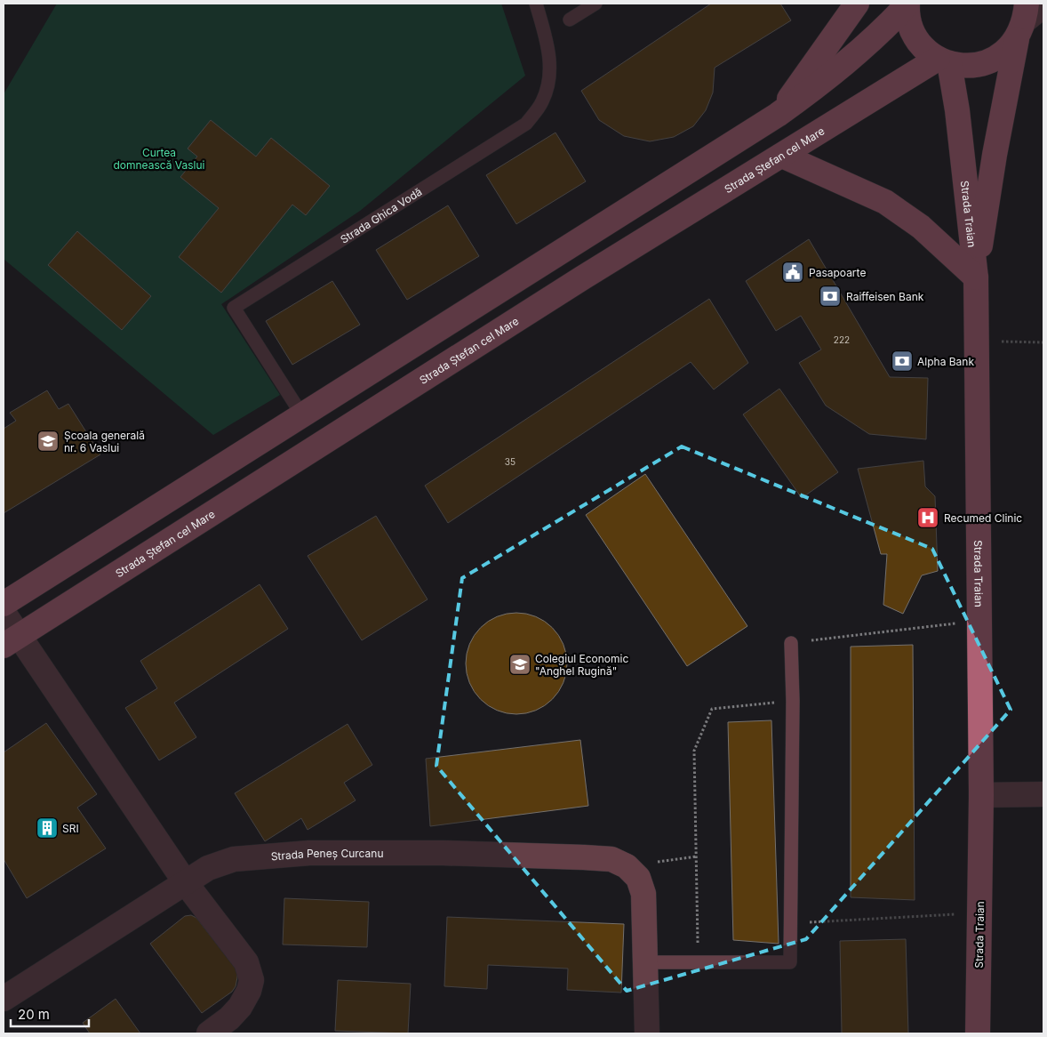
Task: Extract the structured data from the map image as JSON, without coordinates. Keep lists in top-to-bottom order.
{
  "streets": {
    "main road": ["Strada Ștefan cel Mare", "Strada Traian"],
    "street": ["Strada Peneș Curcanu"],
    "lane": ["Strada Ghica Vodă"]
  },
  "crossings": [
    ["Strada Ștefan cel Mare", "Strada Traian"]
  ],
  "parks": ["Curtea domnească Vaslui"],
  "places": {
    "public building": ["Pasapoarte"],
    "bank": ["Raiffeisen Bank", "Alpha Bank"],
    "school or university": ["Școala generală nr. 6 Vaslui", "Colegiul Economic \"Anghel Rugină\""],
    "hospital": ["Recumed Clinic"],
    "building": ["SRI"]
  },
  "house_numbers": ["222", "35"],
  "scale_bar": "20 m"
}
